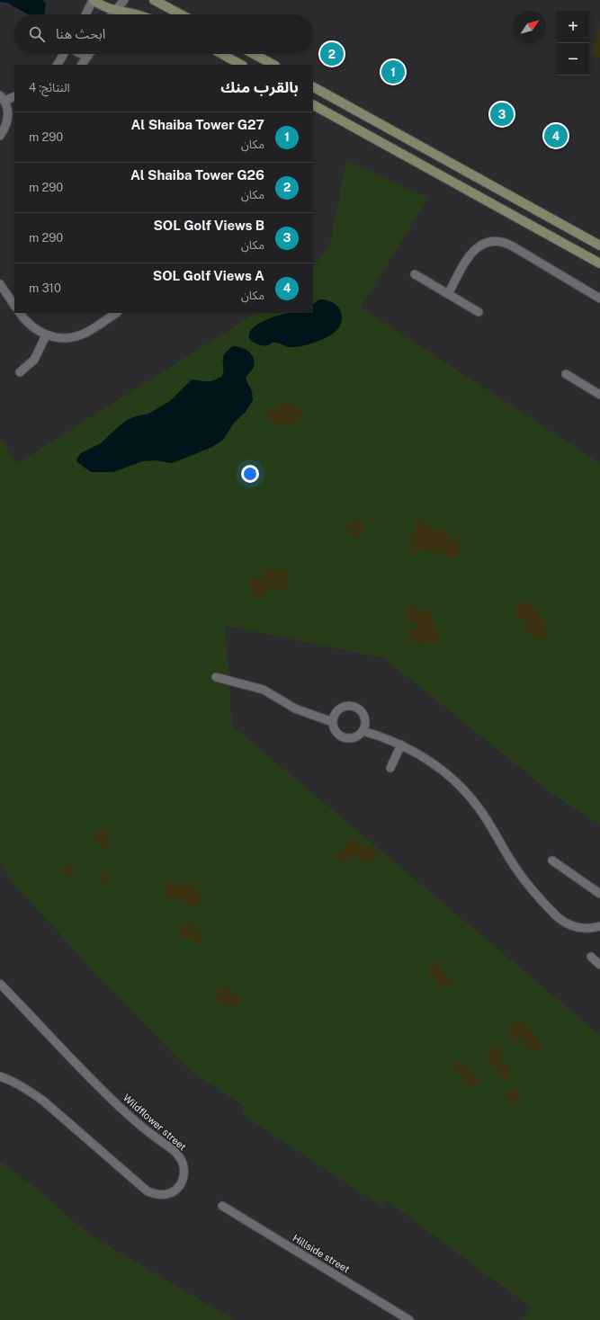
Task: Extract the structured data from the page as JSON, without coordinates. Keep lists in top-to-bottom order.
{
  "streets": {
    "street": ["Wildflower street", "Hillside street"]
  },
  "north": "top right",
  "page": {
    "map_buttons": ["+", "−"],
    "search": "ابحث هنا",
    "pins": [
      "2",
      "1",
      "3",
      "4"
    ],
    "heading": ["بالقرب منك", "النتائج: 4"],
    "list": [
      {
        "mark": "1",
        "name": "Al Shaiba Tower G27",
        "note": "مكان",
        "value": "290 m"
      },
      {
        "mark": "2",
        "name": "Al Shaiba Tower G26",
        "note": "مكان",
        "value": "290 m"
      },
      {
        "mark": "3",
        "name": "SOL Golf Views B",
        "note": "مكان",
        "value": "290 m"
      },
      {
        "mark": "4",
        "name": "SOL Golf Views A",
        "note": "مكان",
        "value": "310 m"
      }
    ]
  }
}
